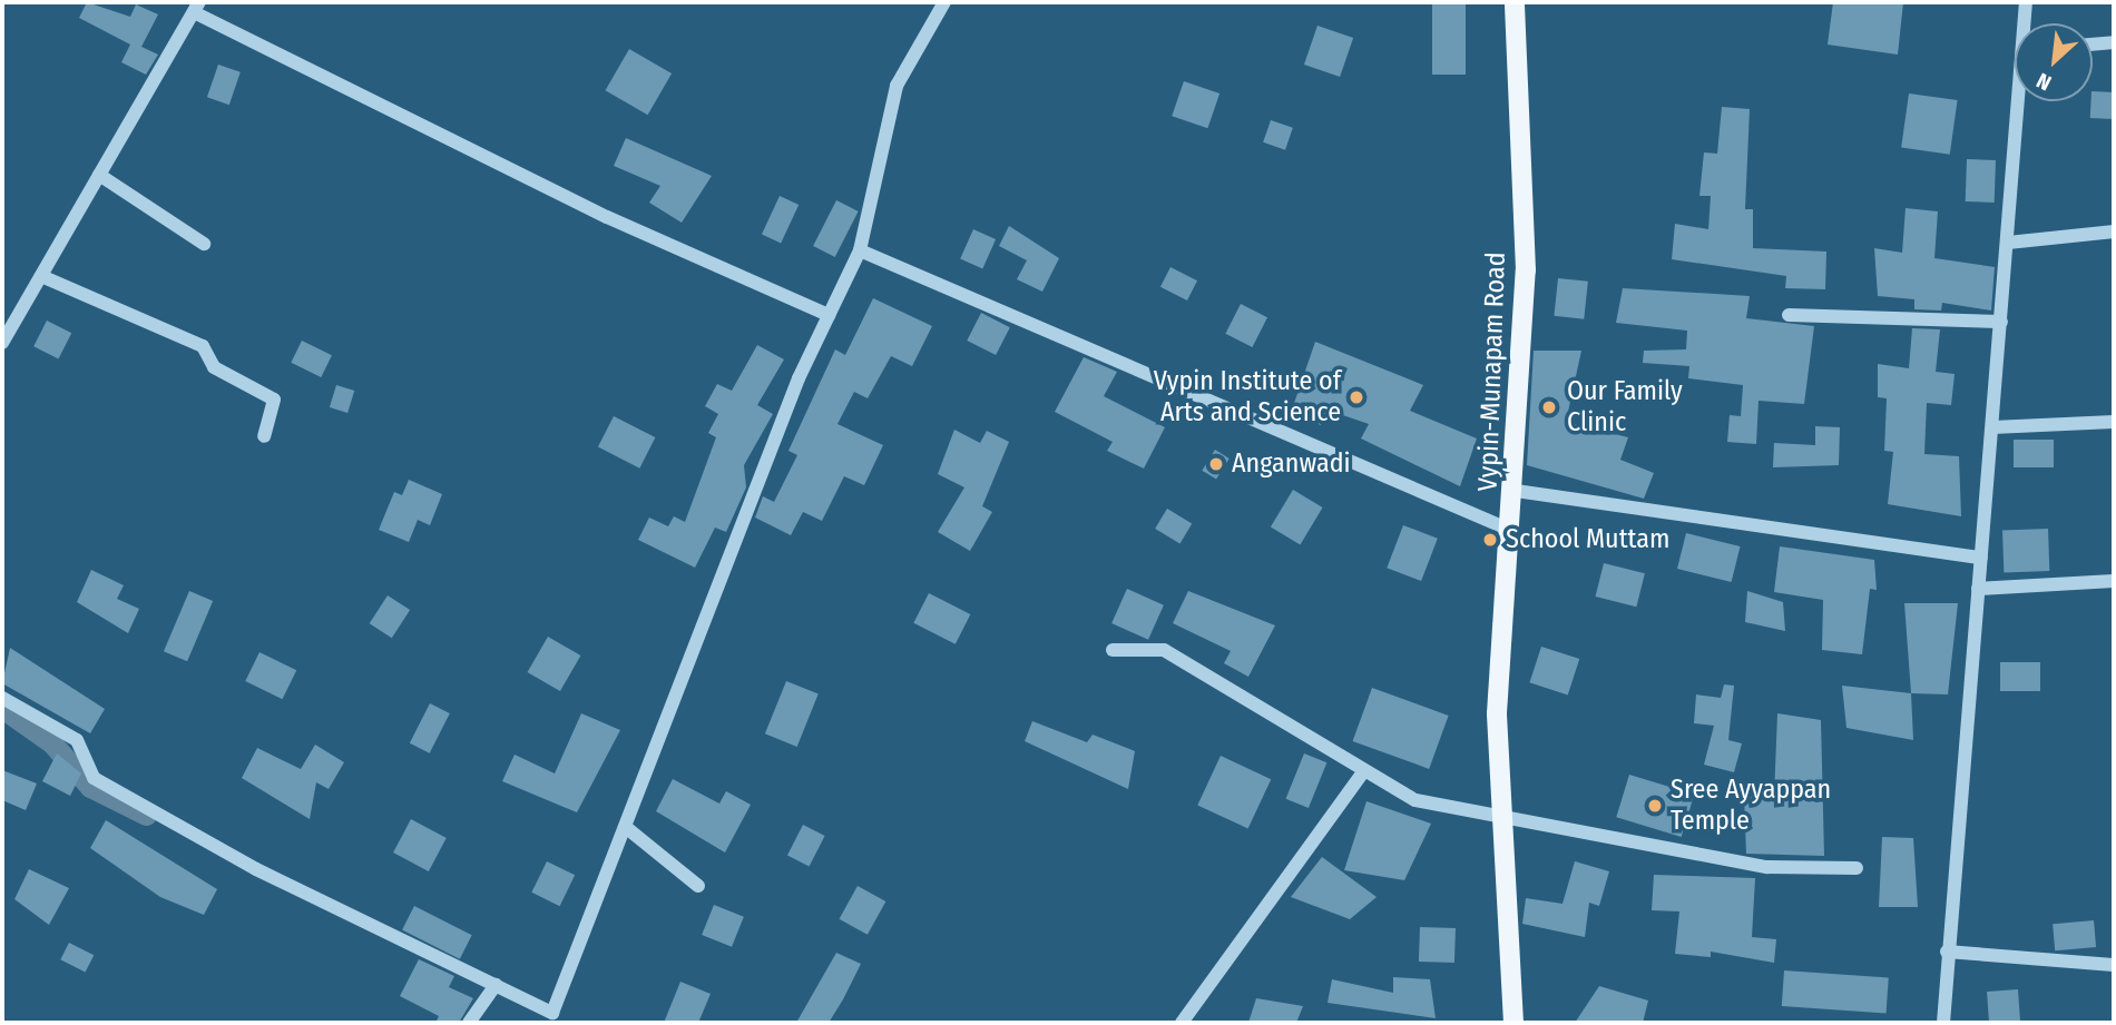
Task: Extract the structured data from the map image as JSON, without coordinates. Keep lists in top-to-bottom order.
{
  "streets": {
    "main road": ["Vypin-Munapam Road"]
  },
  "places": [
    "Vypin Institute of Arts and Science",
    "Our Family Clinic",
    "Anganwadi",
    "School Muttam",
    "Sree Ayyappan Temple"
  ],
  "north": "bottom left"
}
